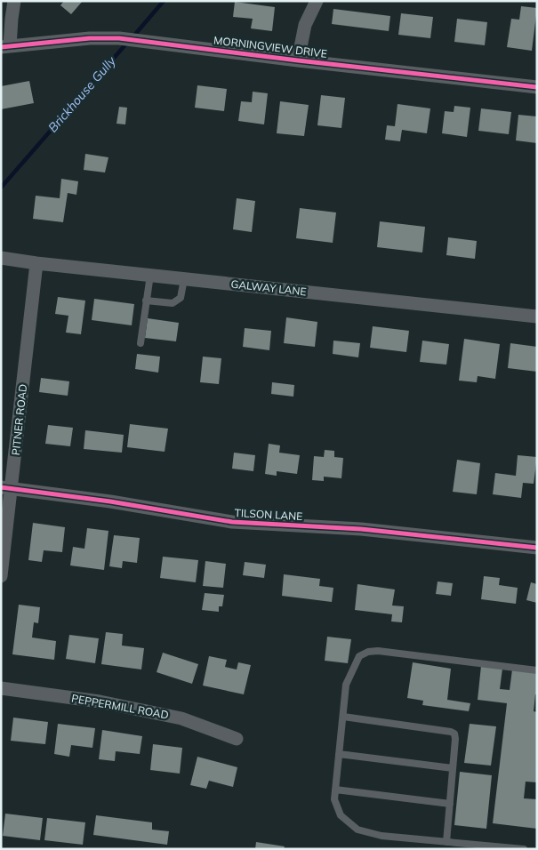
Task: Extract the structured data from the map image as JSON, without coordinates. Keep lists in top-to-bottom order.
{
  "streets": {
    "street": [
      "MORNINGVIEW DRIVE",
      "GALWAY LANE",
      "PITNER ROAD",
      "TILSON LANE",
      "PEPPERMILL ROAD"
    ]
  },
  "crossings": [
    ["GALWAY LANE", "PITNER ROAD"],
    ["PITNER ROAD", "TILSON LANE"]
  ],
  "water": ["Brickhouse Gully"]
}
